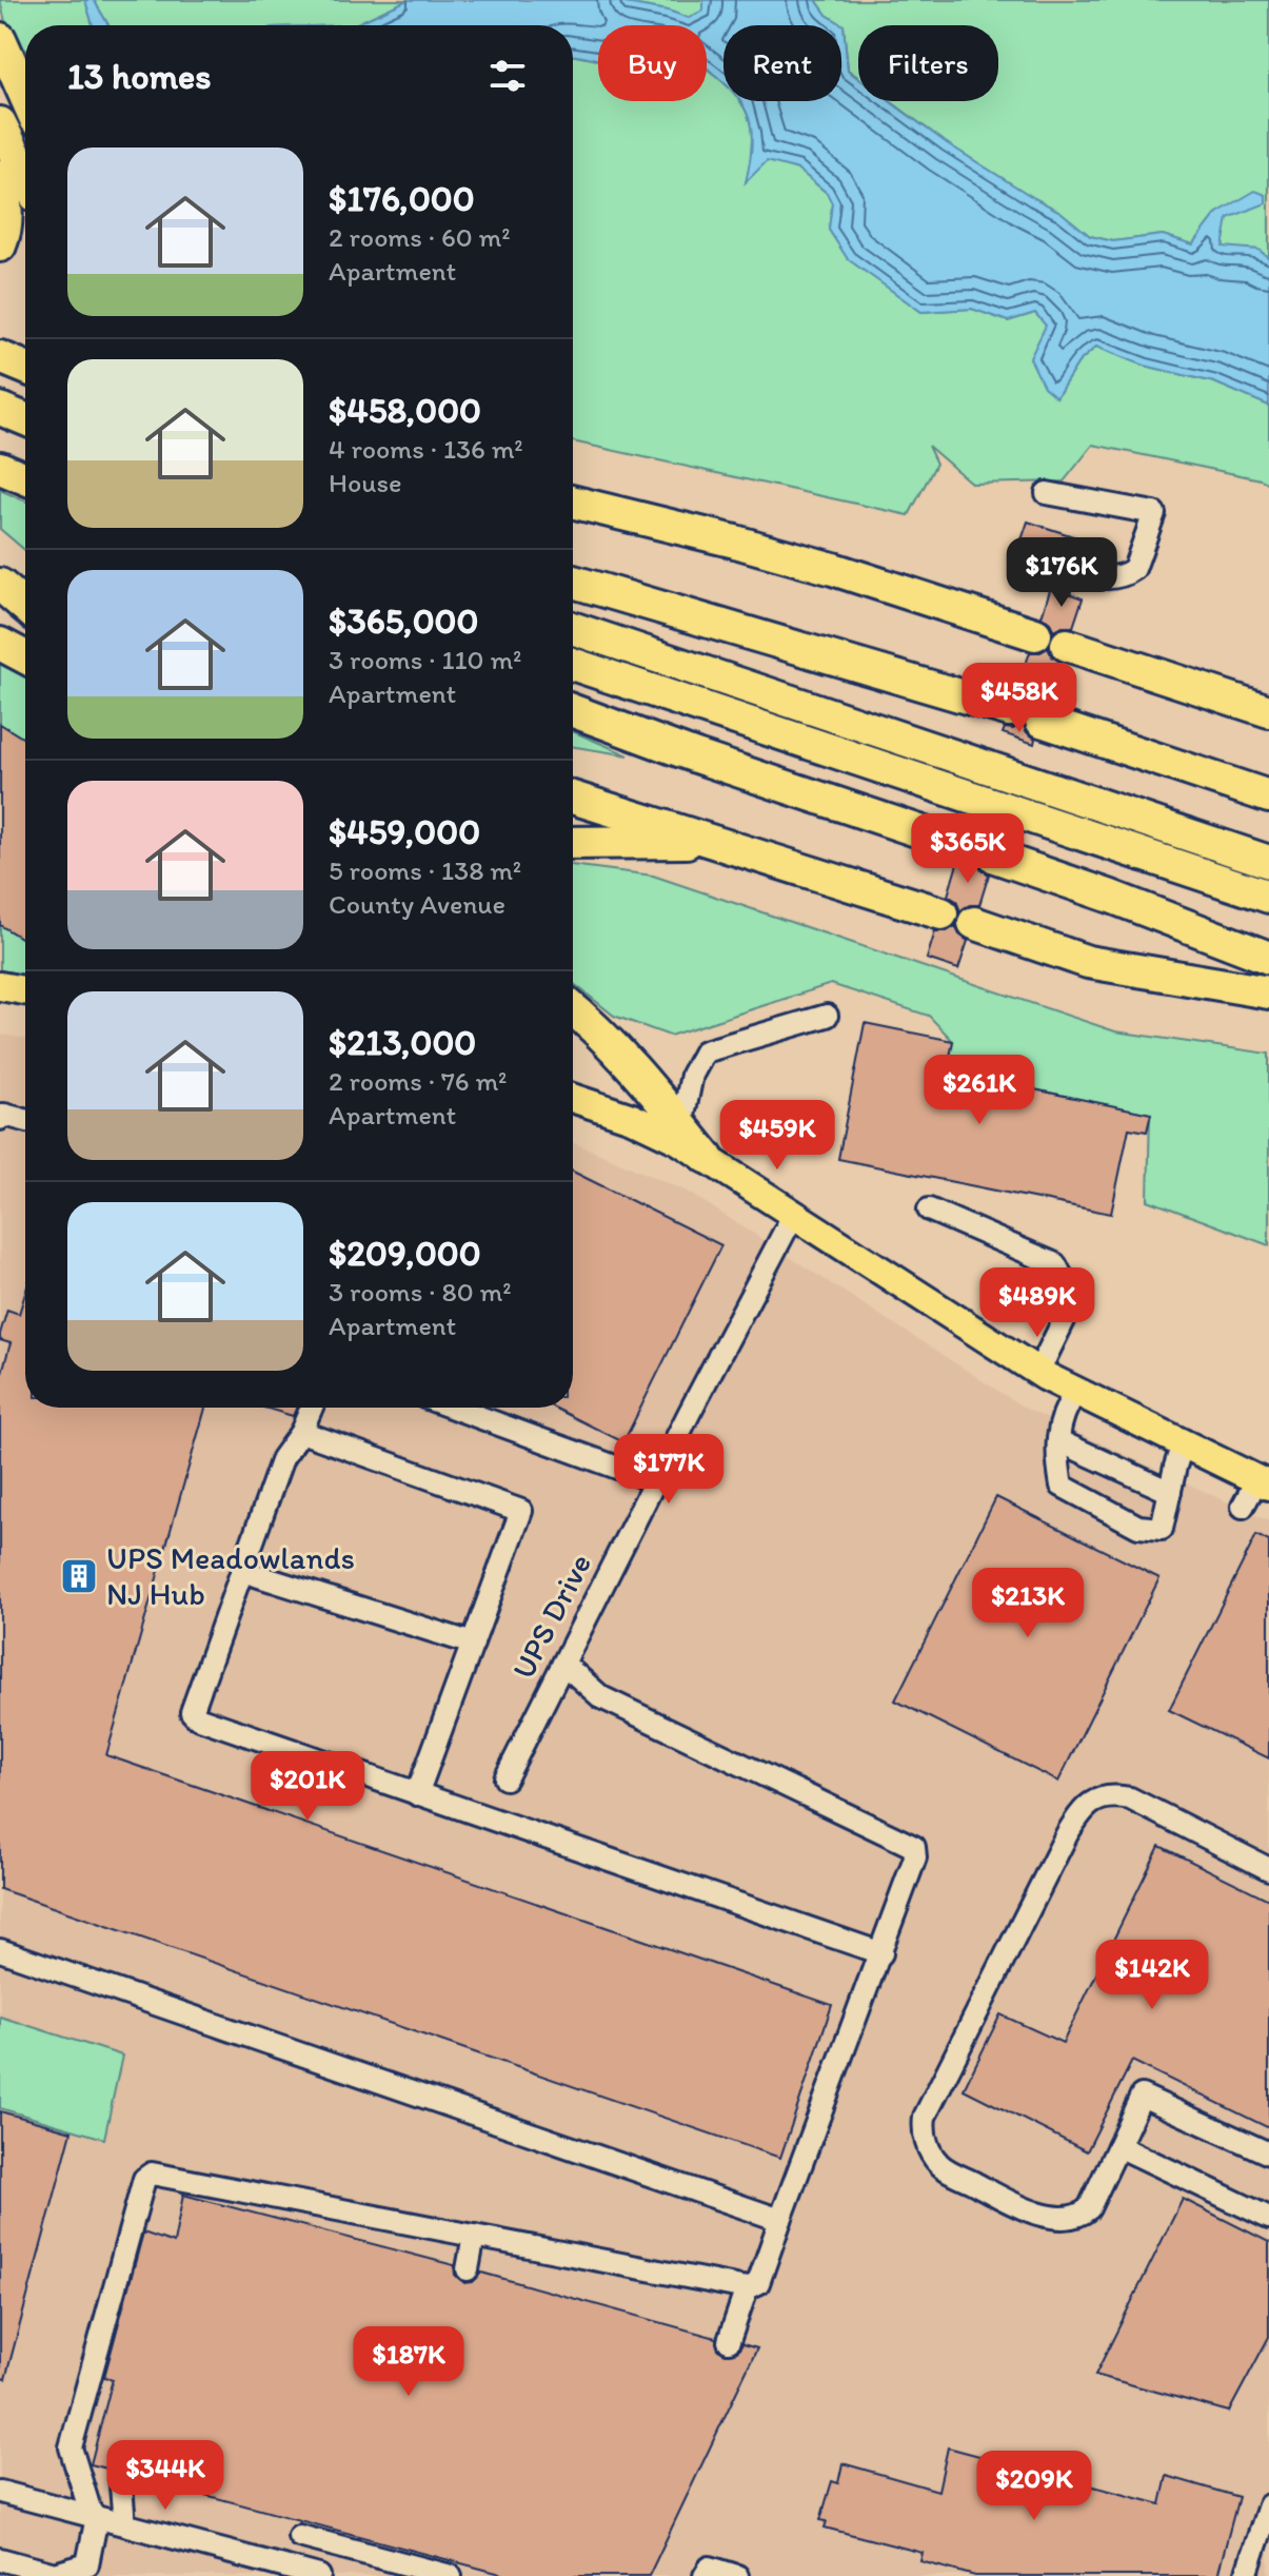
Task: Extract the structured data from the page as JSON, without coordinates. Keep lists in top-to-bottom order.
{
  "streets": {
    "street": ["UPS Drive"]
  },
  "places": {
    "building": ["UPS Meadowlands NJ Hub"]
  },
  "page": {
    "chip": ["Buy", "Rent", "Filters"],
    "heading": "13 homes",
    "list": [
      {
        "name": "$176,000",
        "note": "2 rooms · 60 m² · Apartment"
      },
      {
        "name": "$458,000",
        "note": "4 rooms · 136 m² · House"
      },
      {
        "name": "$365,000",
        "note": "3 rooms · 110 m² · Apartment"
      },
      {
        "name": "$459,000",
        "note": "5 rooms · 138 m² · County Avenue"
      },
      {
        "name": "$213,000",
        "note": "2 rooms · 76 m² · Apartment"
      },
      {
        "name": "$209,000",
        "note": "3 rooms · 80 m² · Apartment"
      }
    ],
    "price": [
      "$176K",
      "$458K",
      "$365K",
      "$261K",
      "$459K",
      "$489K",
      "$177K",
      "$213K",
      "$201K",
      "$142K",
      "$187K",
      "$344K",
      "$209K"
    ]
  }
}
